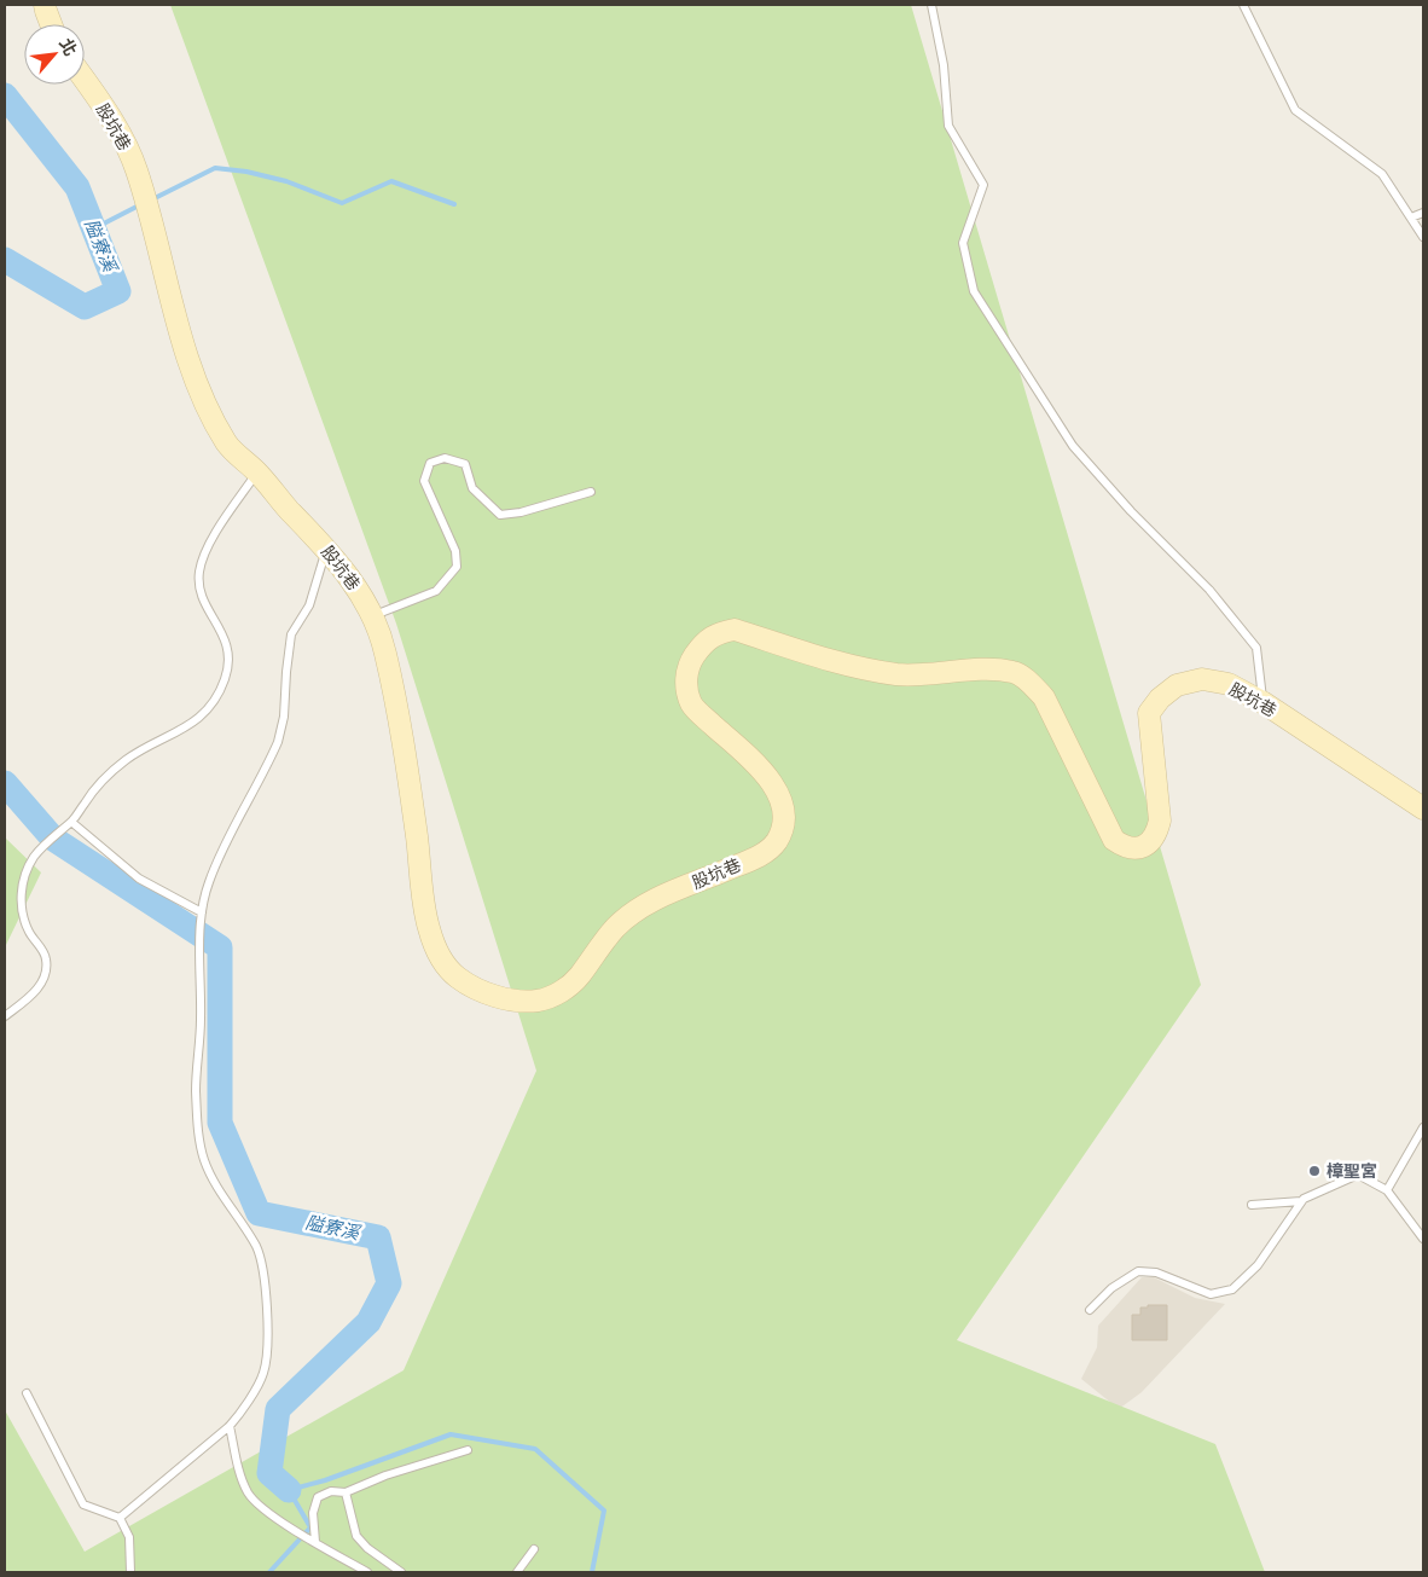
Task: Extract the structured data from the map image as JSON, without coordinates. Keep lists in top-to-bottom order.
{
  "streets": {
    "street": ["股坑巷"]
  },
  "water": ["隘寮溪"],
  "places": ["樟聖宮"],
  "north": "top right"
}
